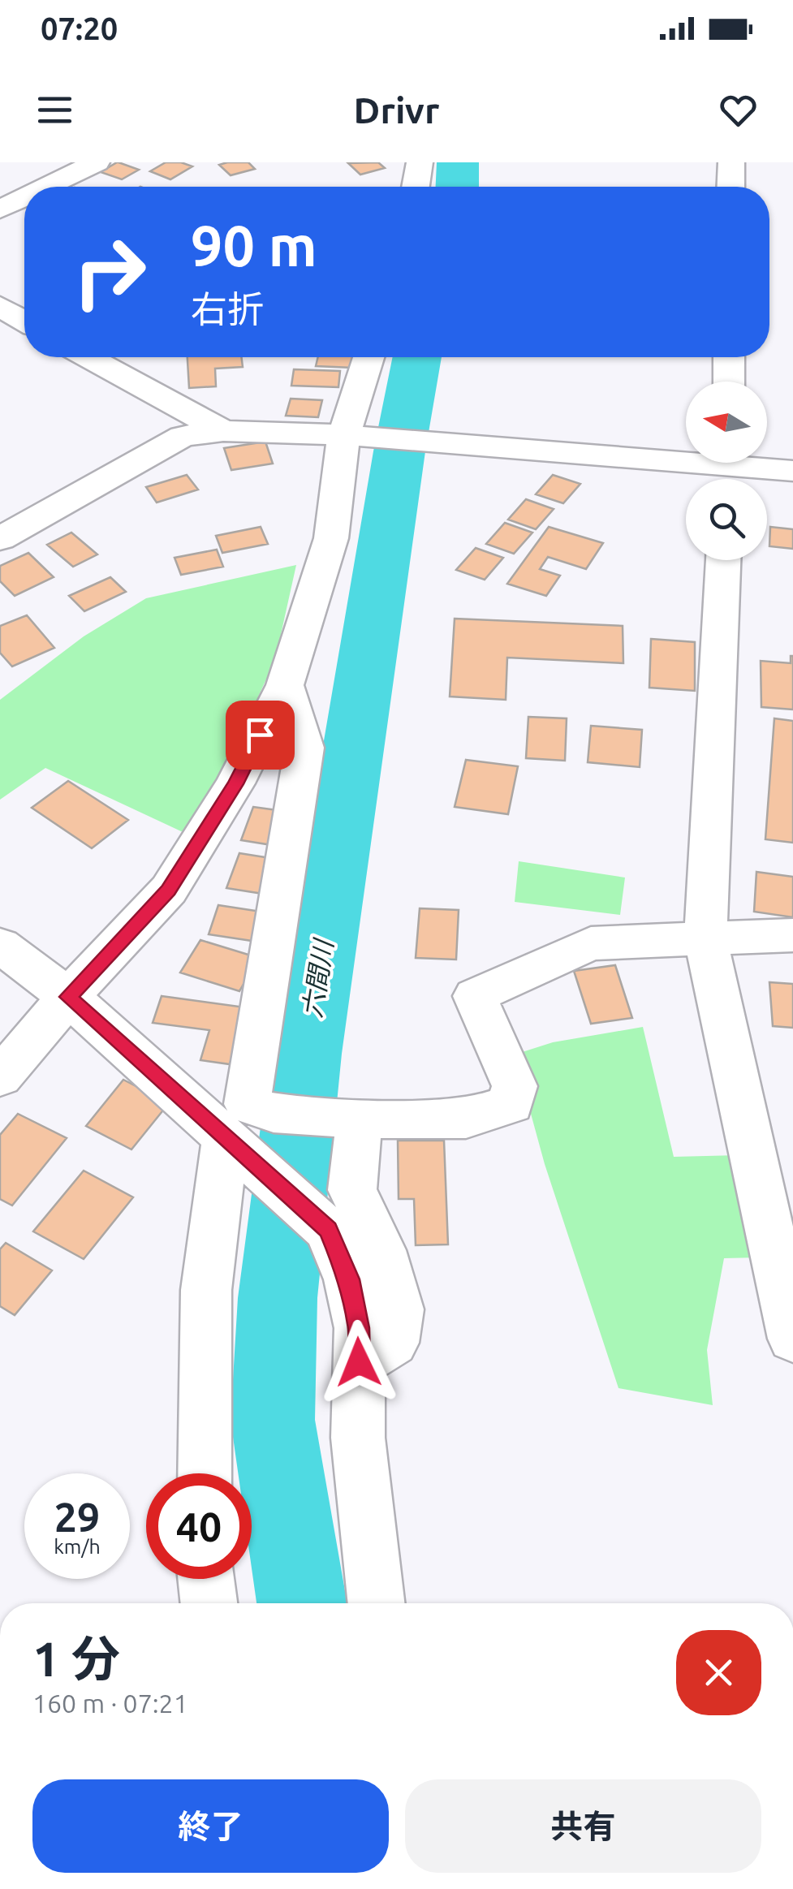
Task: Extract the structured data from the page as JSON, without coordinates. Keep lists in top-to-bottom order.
{
  "water": ["六間川"],
  "north": "left",
  "page": {
    "status": "07:20",
    "header": "Drivr",
    "turn": ["90 m", "右折"],
    "speed": "29 km/h",
    "limit": "40",
    "heading": ["1 分", "160 m · 07:21"],
    "buttons": ["終了", "共有"]
  }
}
